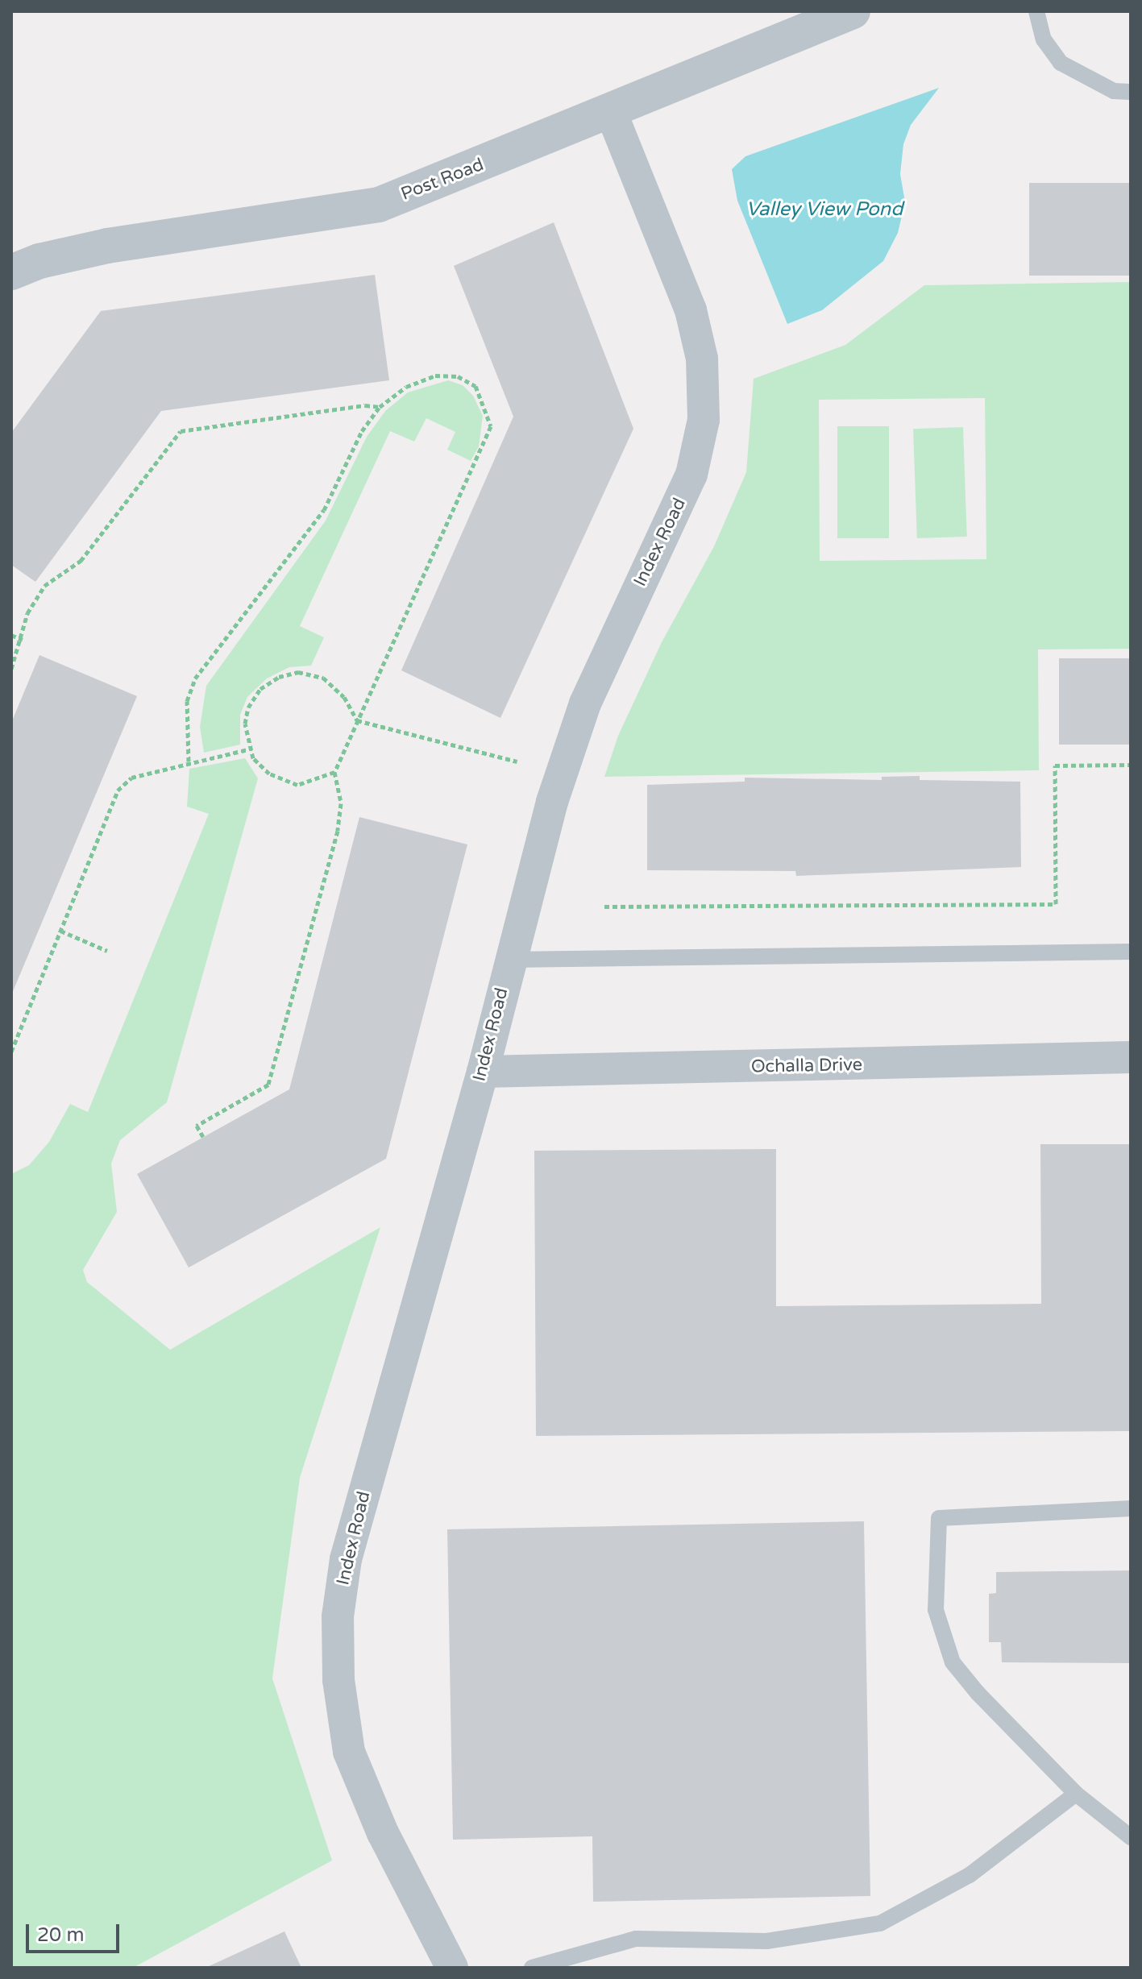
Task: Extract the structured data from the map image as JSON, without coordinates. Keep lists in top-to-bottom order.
{
  "streets": {
    "street": ["Post Road", "Index Road", "Ochalla Drive"]
  },
  "crossings": [
    ["Post Road", "Index Road"],
    ["Index Road", "Ochalla Drive"]
  ],
  "water": ["Valley View Pond"],
  "scale_bar": "20 m"
}
